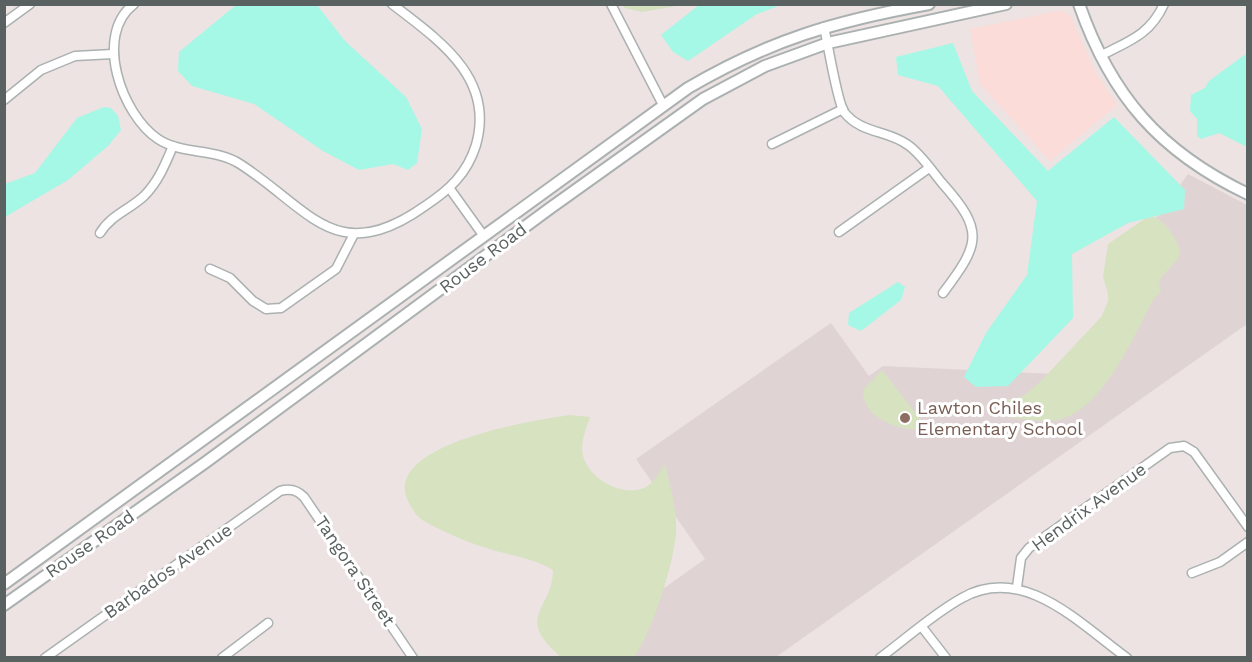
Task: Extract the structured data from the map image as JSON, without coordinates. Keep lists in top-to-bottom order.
{
  "streets": {
    "street": [
      "Rouse Road",
      "Hendrix Avenue",
      "Barbados Avenue",
      "Tangora Street"
    ]
  },
  "crossings": [
    ["Barbados Avenue", "Tangora Street"]
  ],
  "places": ["Lawton Chiles Elementary School"]
}
